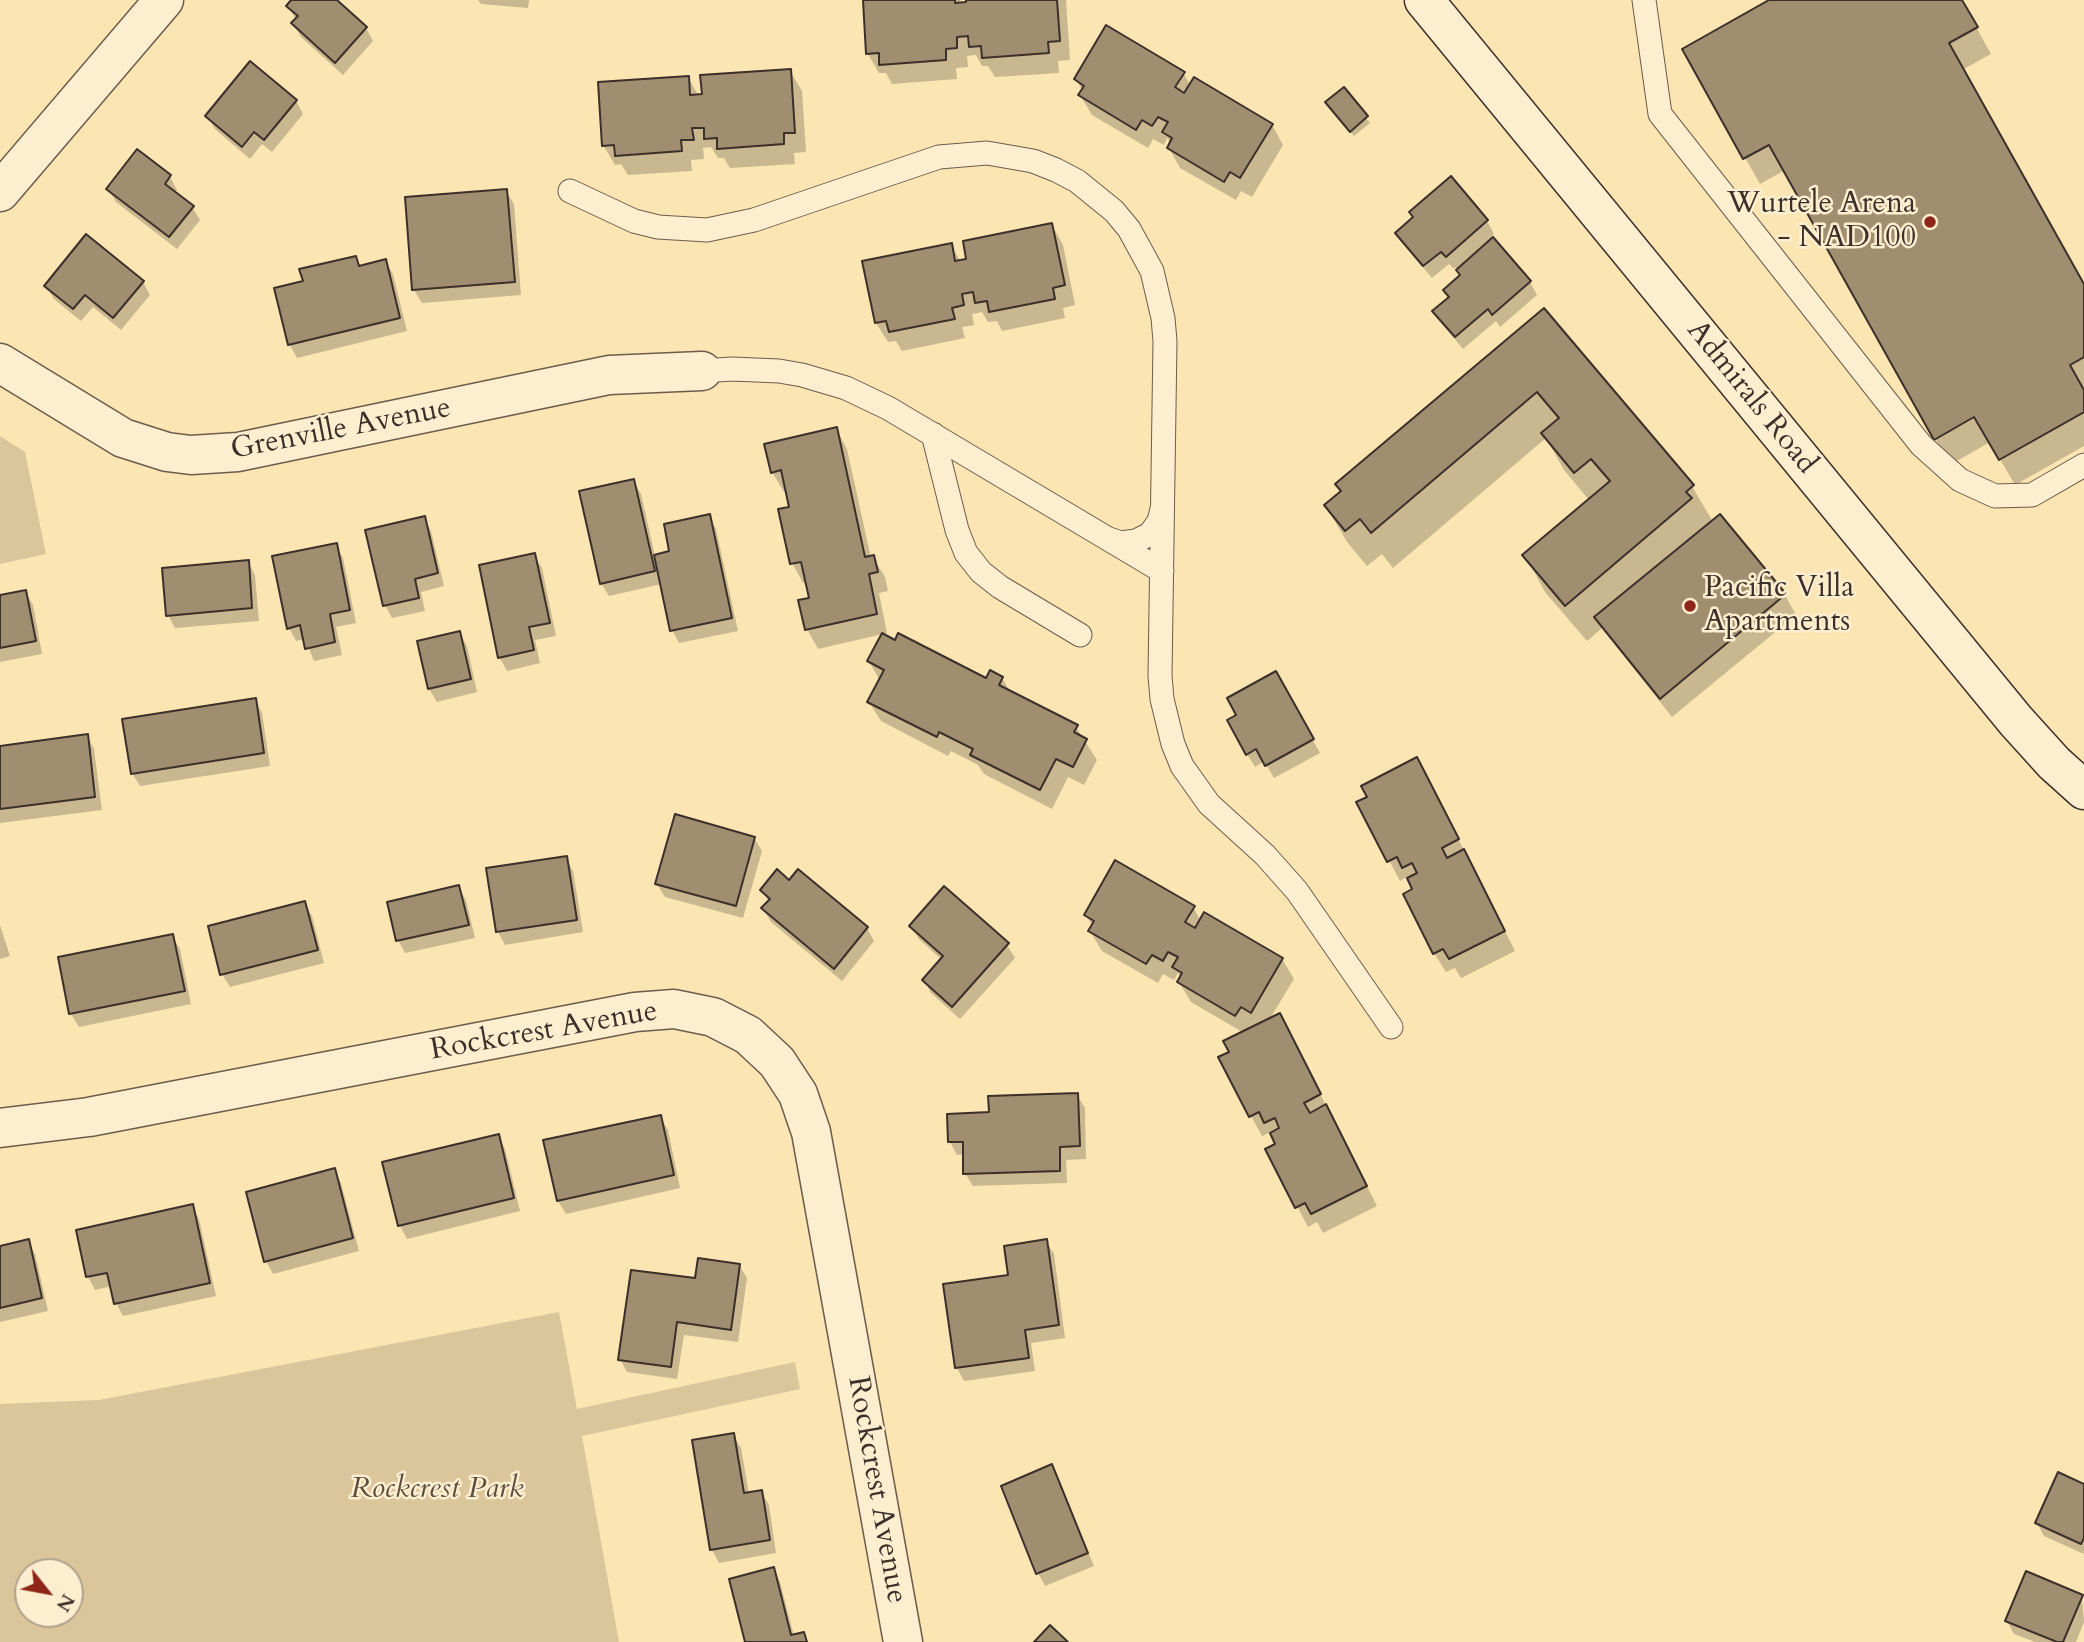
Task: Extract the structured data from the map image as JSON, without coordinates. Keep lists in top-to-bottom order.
{
  "streets": {
    "street": ["Admirals Road", "Grenville Avenue", "Rockcrest Avenue"]
  },
  "parks": ["Rockcrest Park"],
  "places": ["Wurtele Arena - NAD100", "Pacific Villa Apartments"],
  "north": "bottom right"
}
